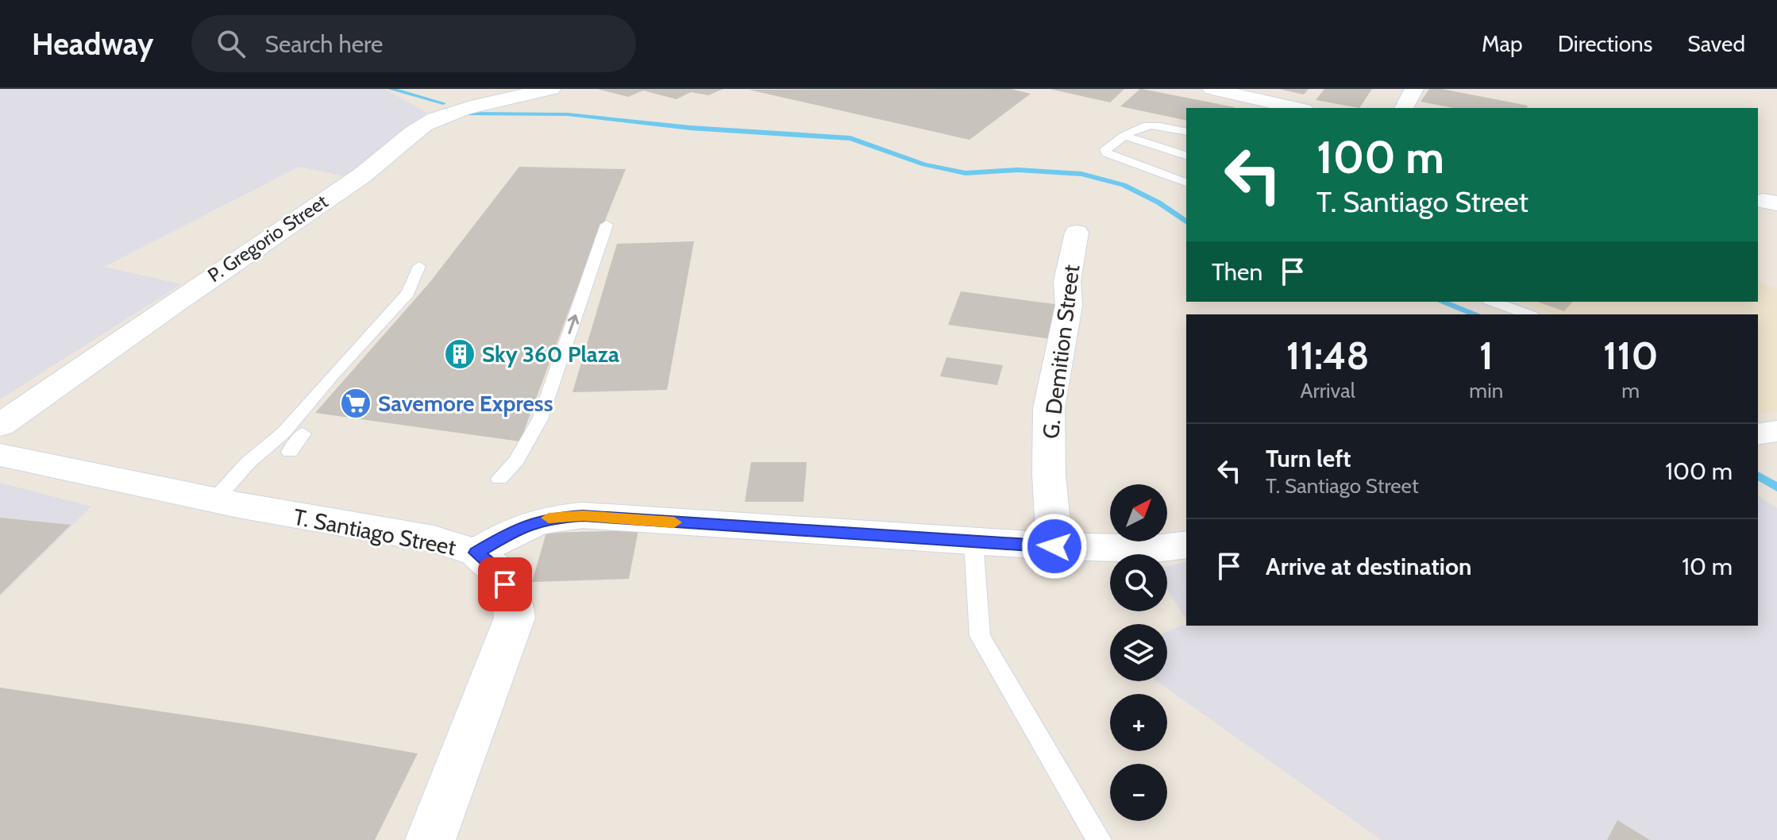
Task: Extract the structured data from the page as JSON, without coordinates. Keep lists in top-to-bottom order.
{
  "streets": {
    "street": ["P. Gregorio Street", "G. Demition Street", "T. Santiago Street"]
  },
  "places": {
    "building": ["Sky 360 Plaza"],
    "supermarket": ["Savemore Express"]
  },
  "north": "top right",
  "page": {
    "header": "Headway",
    "search": "Search here",
    "nav": ["Map", "Directions", "Saved"],
    "turn": ["100 m", "T. Santiago Street"],
    "then": "Then",
    "eta": [
      "11:48",
      "Arrival",
      "1",
      "min",
      "110",
      "m"
    ],
    "list": [
      {
        "name": "Turn left",
        "note": "T. Santiago Street",
        "value": "100 m"
      },
      {
        "name": "Arrive at destination",
        "value": "10 m"
      }
    ],
    "map_buttons": ["+", "−"]
  }
}
